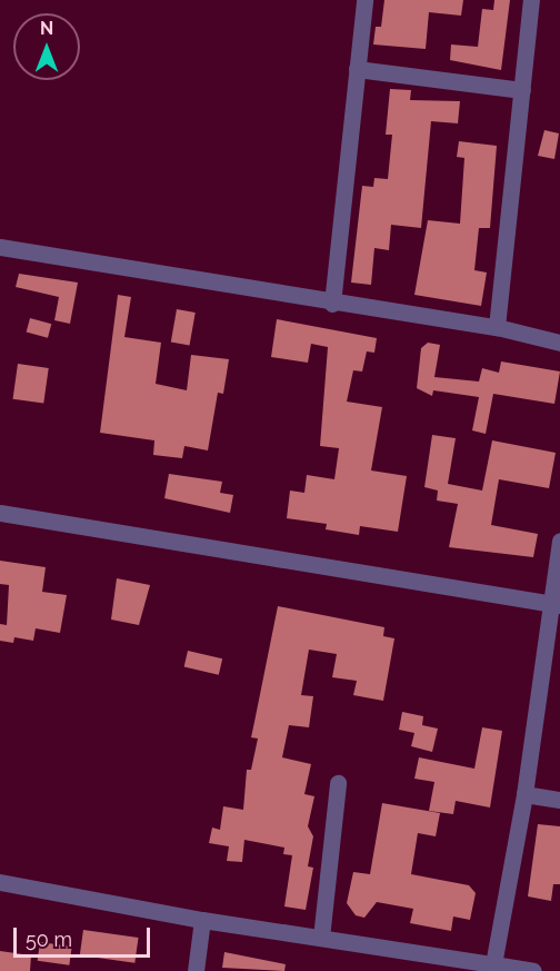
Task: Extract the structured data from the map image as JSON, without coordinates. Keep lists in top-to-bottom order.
{
  "scale_bar": "50 m",
  "north": "top"
}
